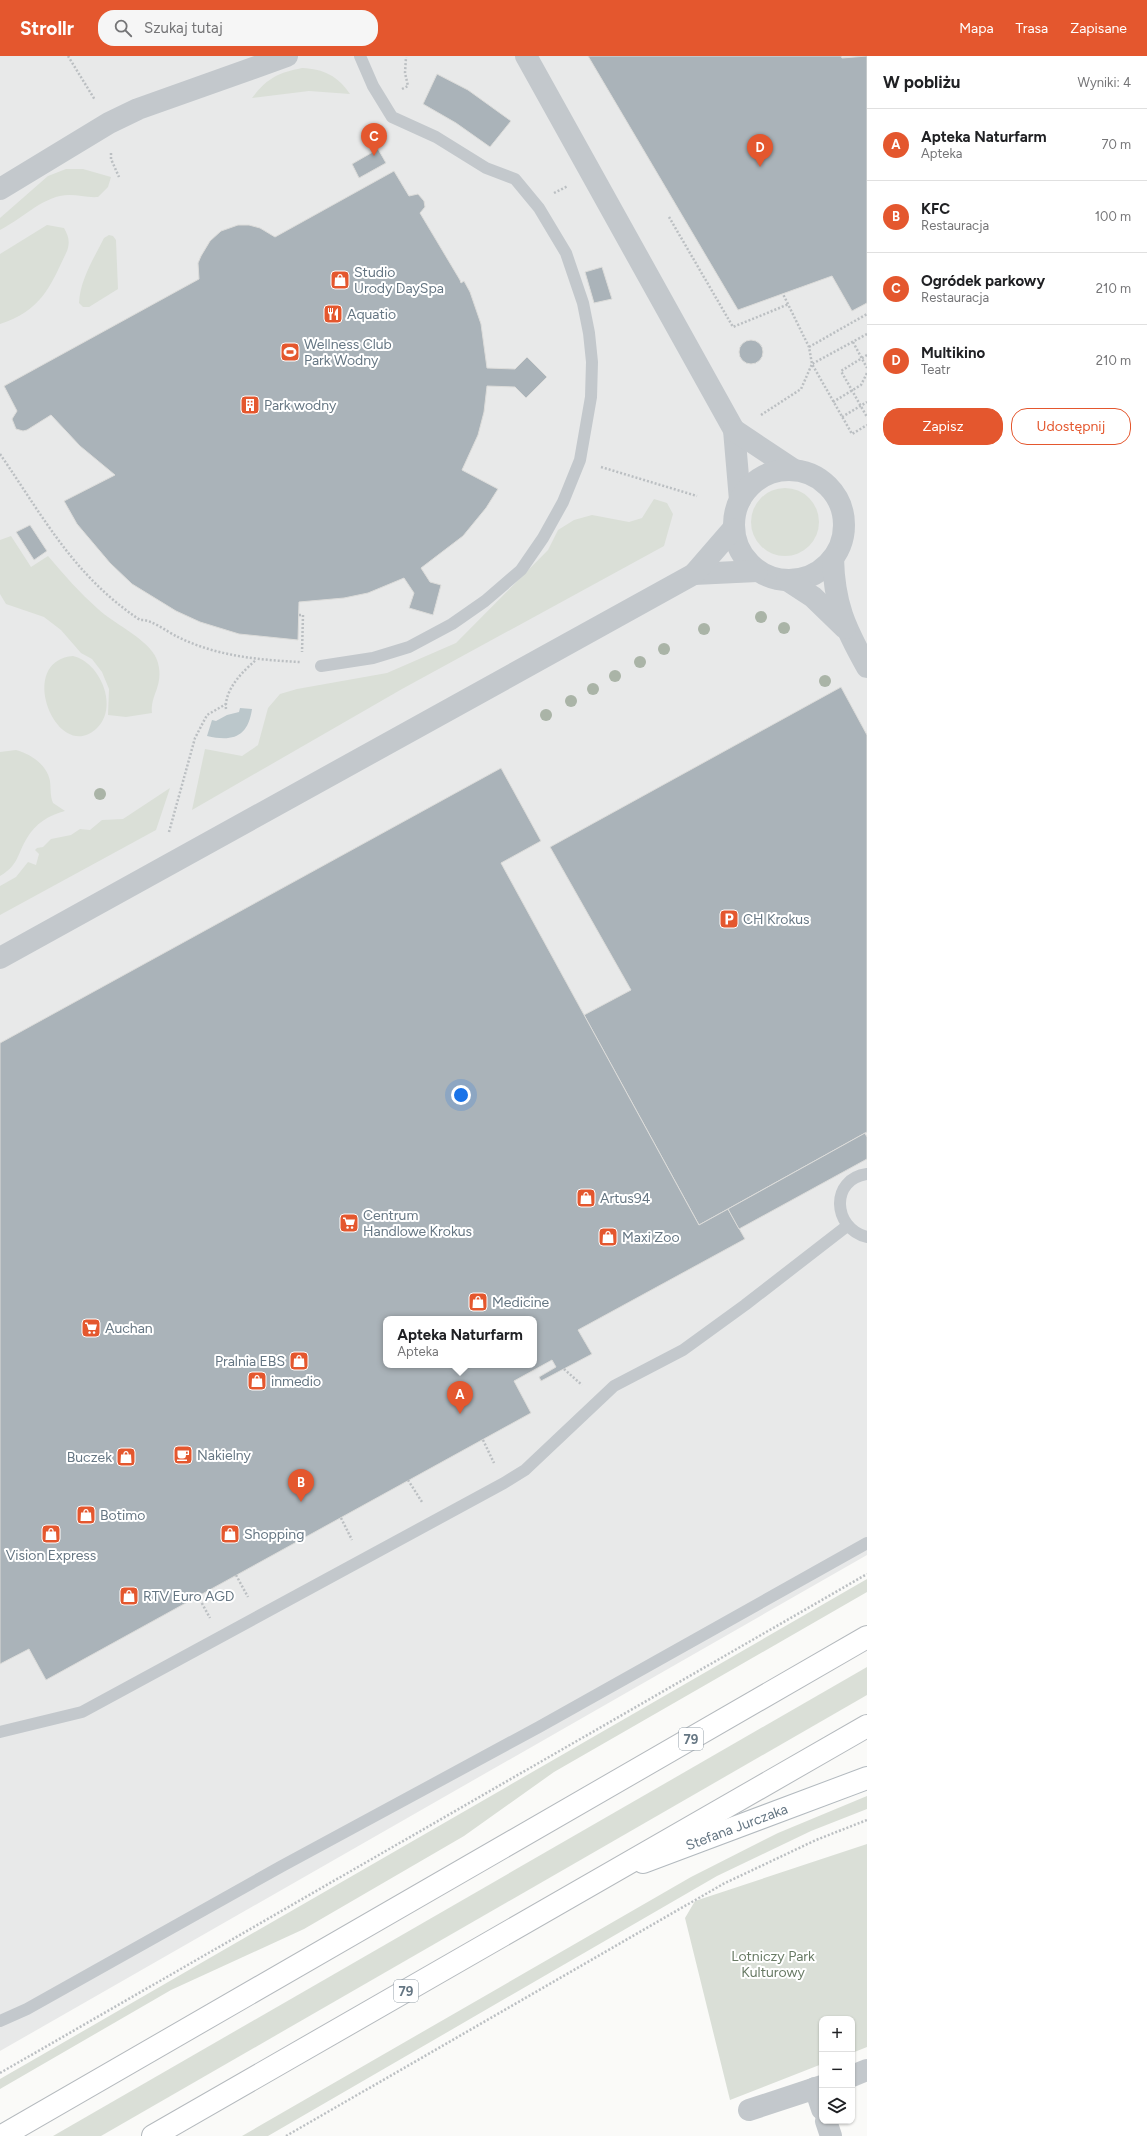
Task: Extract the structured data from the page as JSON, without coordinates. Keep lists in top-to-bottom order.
{
  "streets": {
    "main road": ["79", "Stefana Jurczaka"]
  },
  "crossings": [
    ["79", "Stefana Jurczaka"]
  ],
  "parks": ["Lotniczy Park Kulturowy"],
  "places": {
    "shop": [
      "Studio Urody DaySpa",
      "Artus94",
      "Maxi Zoo",
      "Medicine",
      "Pralnia EBS",
      "inmedio",
      "Buczek",
      "Botimo",
      "Vision Express",
      "Shopping",
      "RTV Euro AGD"
    ],
    "restaurant": ["Aquatio"],
    "sports": ["Wellness Club Park Wodny"],
    "building": ["Park wodny"],
    "parking": ["CH Krokus"],
    "supermarket": ["Centrum Handlowe Krokus", "Auchan"],
    "cafe": ["Nakielny"]
  },
  "page": {
    "header": "Strollr",
    "search": "Szukaj tutaj",
    "nav": ["Mapa", "Trasa", "Zapisane"],
    "heading": ["W pobliżu", "Wyniki: 4"],
    "list": [
      {
        "mark": "A",
        "name": "Apteka Naturfarm",
        "note": "Apteka",
        "value": "70 m"
      },
      {
        "mark": "B",
        "name": "KFC",
        "note": "Restauracja",
        "value": "100 m"
      },
      {
        "mark": "C",
        "name": "Ogródek parkowy",
        "note": "Restauracja",
        "value": "210 m"
      },
      {
        "mark": "D",
        "name": "Multikino",
        "note": "Teatr",
        "value": "210 m"
      }
    ],
    "pins": [
      "C",
      "D",
      "A",
      "B"
    ],
    "buttons": ["Zapisz", "Udostępnij"],
    "popup": ["Apteka Naturfarm", "Apteka"],
    "map_buttons": ["+", "−"]
  }
}
